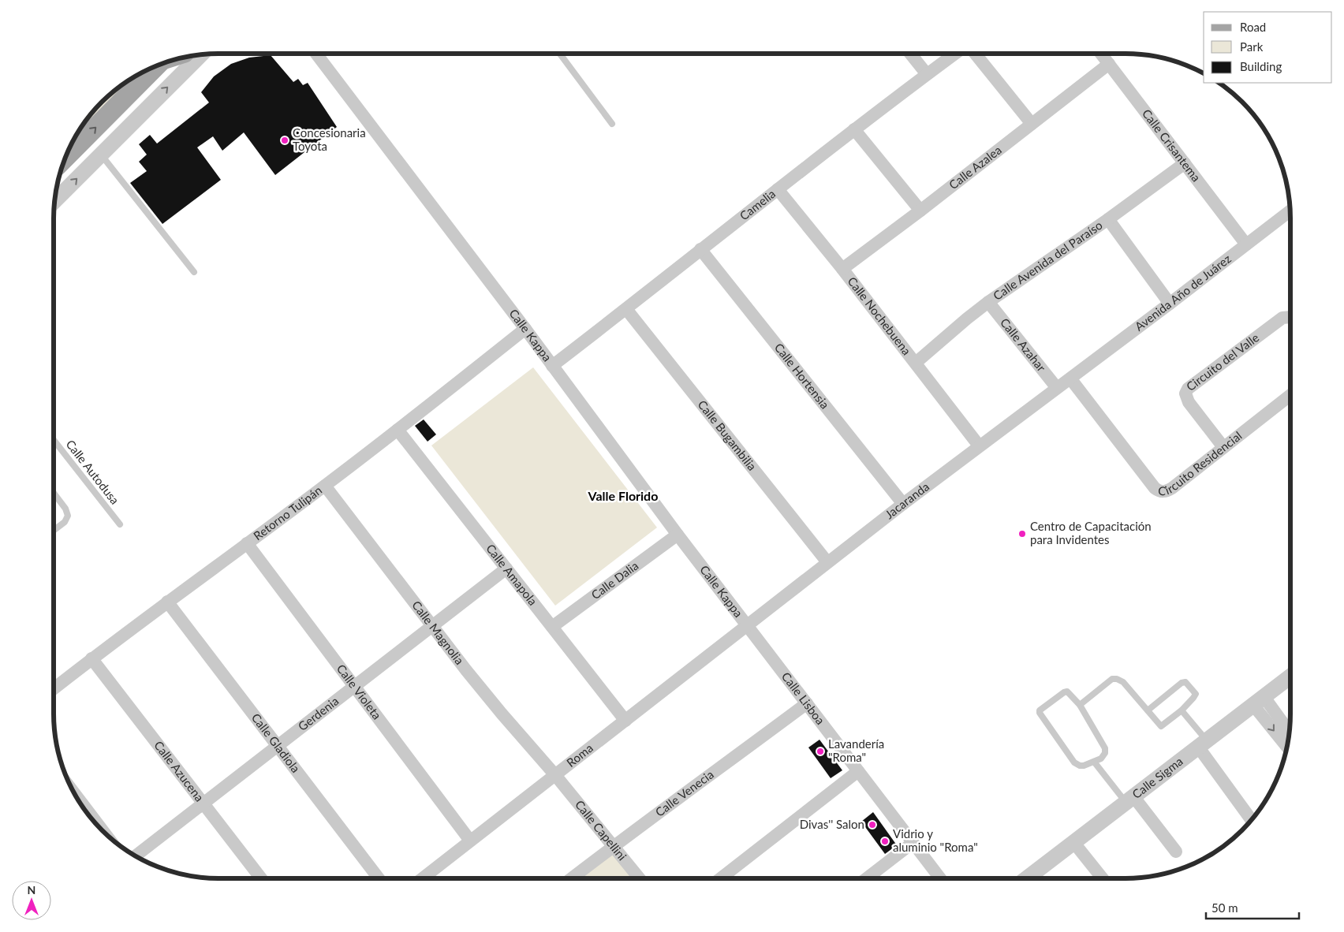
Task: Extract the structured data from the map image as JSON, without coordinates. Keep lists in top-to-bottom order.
{
  "streets": {
    "street": [
      "Calle Crisantema",
      "Calle Azalea",
      "Camelia",
      "Calle Avenida del Paraíso",
      "Avenida Año de Juárez",
      "Calle Nochebuena",
      "Calle Kappa",
      "Calle Azahar",
      "Circuito del Valle",
      "Calle Hortensia",
      "Calle Bugambilia",
      "Circuito Residencial",
      "Jacaranda",
      "Retorno Tulipán",
      "Calle Amapola",
      "Calle Dalia",
      "Calle Magnolia",
      "Calle Violeta",
      "Calle Lisboa",
      "Gerdenia",
      "Calle Gladiola",
      "Roma",
      "Calle Azucena",
      "Calle Sigma",
      "Calle Venecia",
      "Calle Capellini"
    ],
    "lane": ["Calle Autodusa"]
  },
  "crossings": [
    ["Calle Crisantema", "Calle Azalea"],
    ["Calle Crisantema", "Calle Avenida del Paraíso"],
    ["Calle Crisantema", "Avenida Año de Juárez"],
    ["Calle Azalea", "Calle Nochebuena"],
    ["Camelia", "Calle Nochebuena"],
    ["Camelia", "Calle Kappa"],
    ["Camelia", "Calle Hortensia"],
    ["Camelia", "Calle Bugambilia"],
    ["Calle Avenida del Paraíso", "Calle Nochebuena"],
    ["Calle Avenida del Paraíso", "Calle Azahar"],
    ["Avenida Año de Juárez", "Circuito Residencial"],
    ["Avenida Año de Juárez", "Jacaranda"],
    ["Calle Nochebuena", "Jacaranda"],
    ["Calle Kappa", "Jacaranda"],
    ["Calle Kappa", "Retorno Tulipán"],
    ["Calle Kappa", "Calle Dalia"],
    ["Calle Kappa", "Calle Lisboa"],
    ["Calle Kappa", "Roma"],
    ["Calle Azahar", "Jacaranda"],
    ["Circuito del Valle", "Circuito Residencial"],
    ["Calle Hortensia", "Jacaranda"],
    ["Calle Bugambilia", "Jacaranda"],
    ["Circuito Residencial", "Jacaranda"],
    ["Jacaranda", "Calle Lisboa"],
    ["Jacaranda", "Roma"],
    ["Retorno Tulipán", "Calle Amapola"],
    ["Retorno Tulipán", "Calle Magnolia"],
    ["Retorno Tulipán", "Calle Violeta"],
    ["Retorno Tulipán", "Calle Gladiola"],
    ["Retorno Tulipán", "Calle Azucena"],
    ["Calle Amapola", "Calle Dalia"],
    ["Calle Amapola", "Gerdenia"],
    ["Calle Amapola", "Roma"],
    ["Calle Magnolia", "Gerdenia"],
    ["Calle Magnolia", "Roma"],
    ["Calle Magnolia", "Calle Capellini"],
    ["Calle Violeta", "Gerdenia"],
    ["Calle Violeta", "Roma"],
    ["Calle Lisboa", "Roma"],
    ["Calle Lisboa", "Calle Venecia"],
    ["Gerdenia", "Calle Gladiola"],
    ["Gerdenia", "Calle Azucena"],
    ["Roma", "Calle Capellini"],
    ["Calle Venecia", "Calle Capellini"]
  ],
  "districts": ["Valle Florido"],
  "places": [
    "Concesionaria Toyota",
    "Centro de Capacitación para Invidentes",
    "Lavandería \"Roma\"",
    "Divas'' Salon",
    "Vidrio y aluminio \"Roma\""
  ],
  "legend": ["Road", "Park", "Building"],
  "scale_bar": "50 m",
  "north": "top"
}
